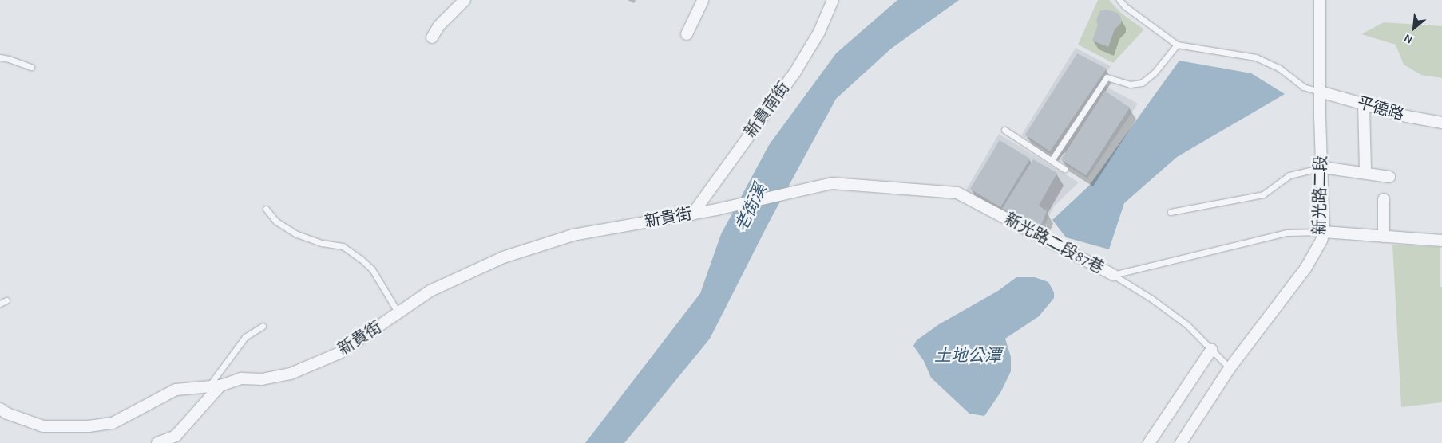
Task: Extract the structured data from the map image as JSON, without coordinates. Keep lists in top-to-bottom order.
{
  "streets": {
    "street": [
      "平德路",
      "新貴南街",
      "新光路二段",
      "新貴街",
      "新光路二段87巷"
    ]
  },
  "crossings": [
    ["平德路", "新光路二段"],
    ["新貴南街", "新貴街"],
    ["新光路二段", "新光路二段87巷"],
    ["新貴街", "新光路二段87巷"]
  ],
  "water": ["老街溪", "土地公潭"],
  "north": "bottom left"
}
